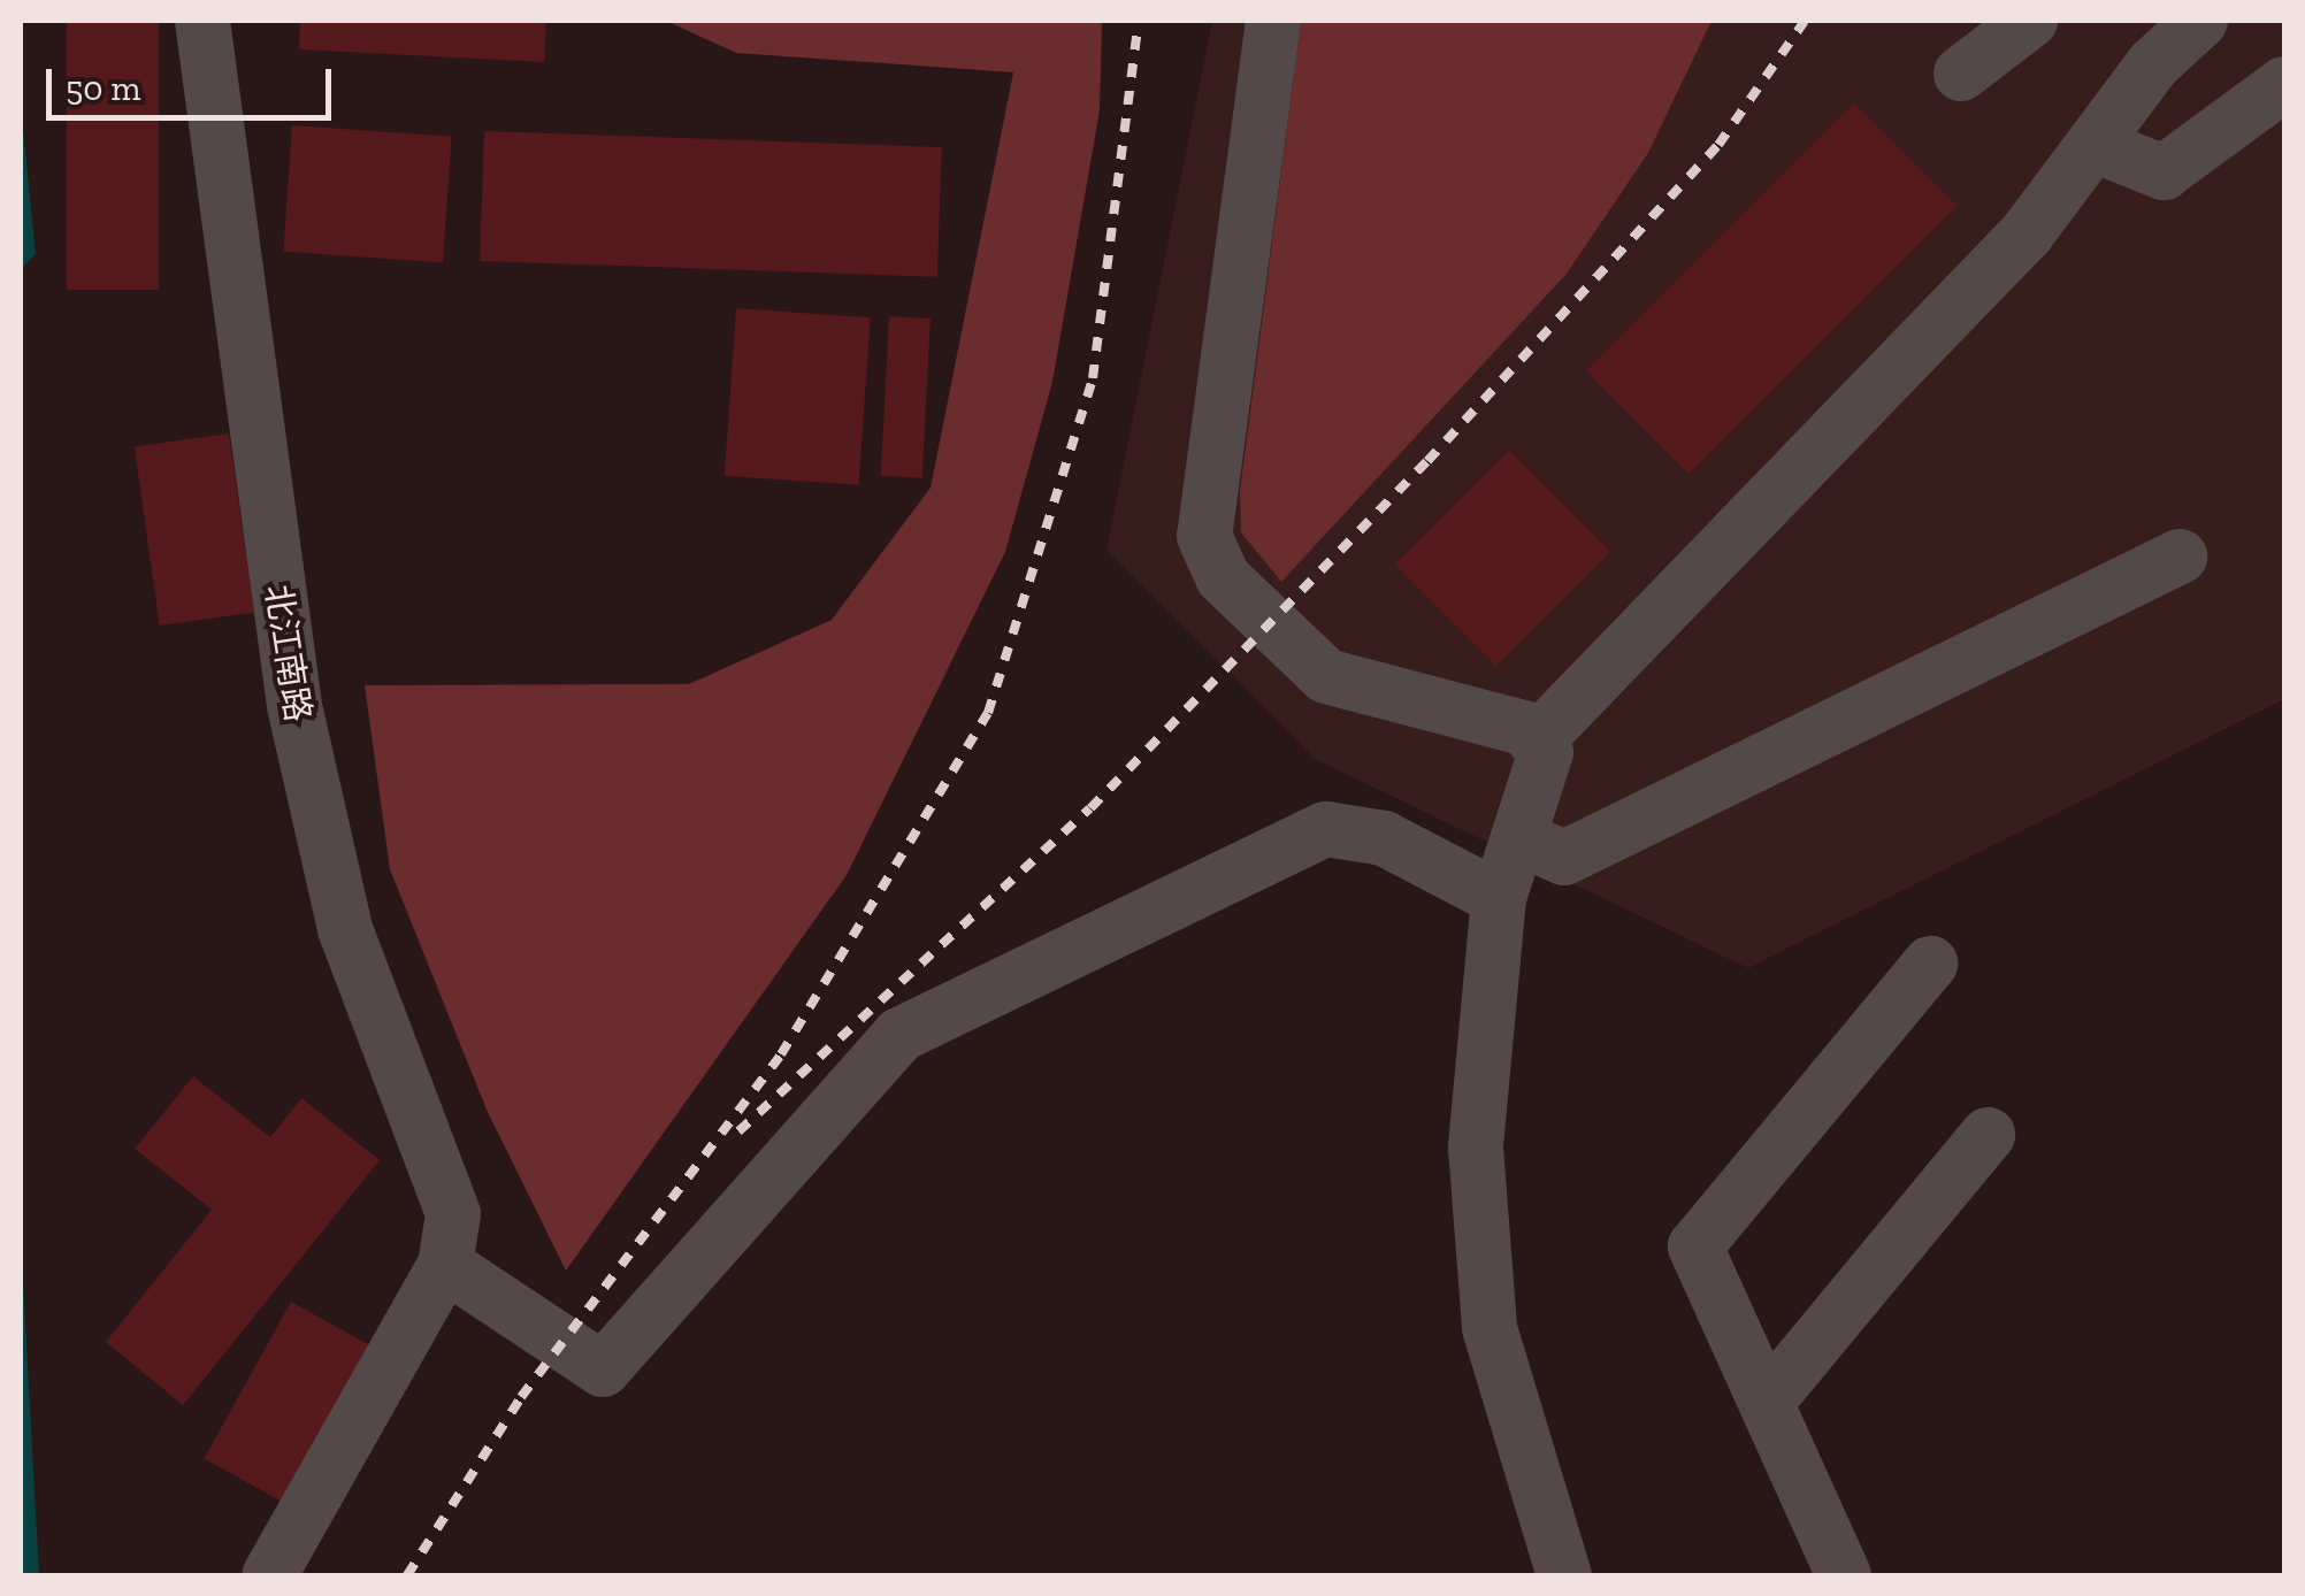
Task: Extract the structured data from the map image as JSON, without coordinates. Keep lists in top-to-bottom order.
{
  "streets": {
    "street": ["北江南路"]
  },
  "scale_bar": "50 m"
}
